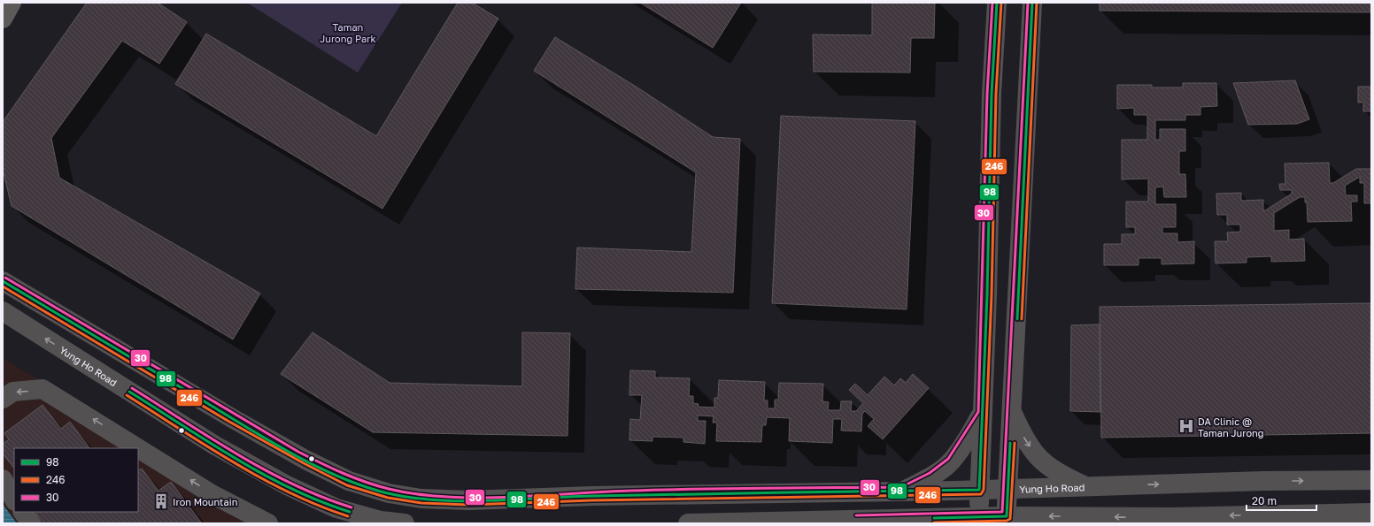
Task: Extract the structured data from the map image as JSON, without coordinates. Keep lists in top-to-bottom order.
{
  "streets": {
    "street": ["Yung Ho Road"]
  },
  "parks": ["Taman Jurong Park"],
  "places": {
    "hospital": ["DA Clinic @ Taman Jurong"],
    "building": ["Iron Mountain"]
  },
  "lines": ["transit line 98", "transit line 246", "transit line 30"],
  "legend": ["98", "246", "30"],
  "scale_bar": "20 m"
}
